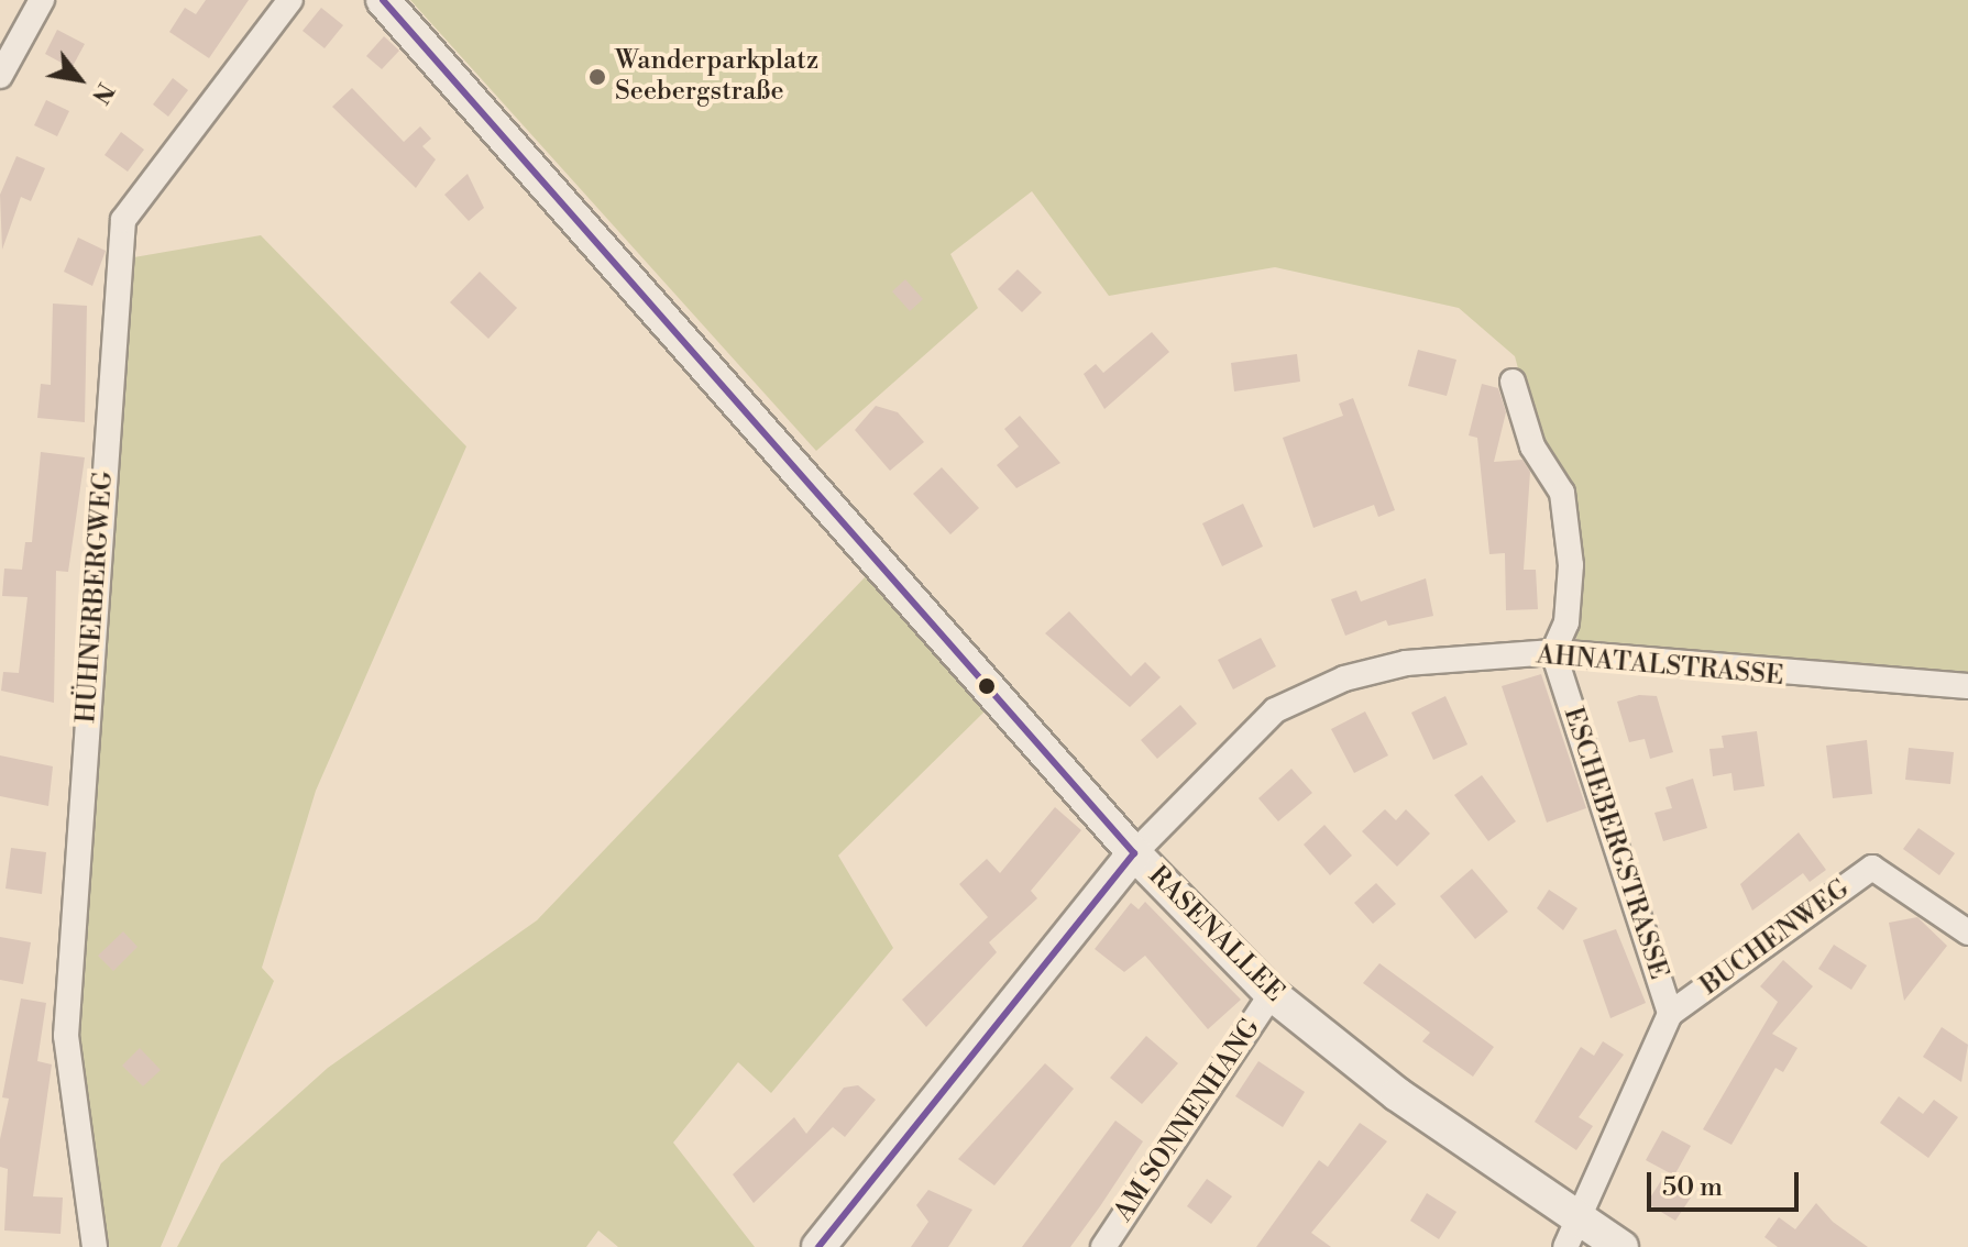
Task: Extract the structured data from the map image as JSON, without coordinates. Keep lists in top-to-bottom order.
{
  "streets": {
    "main road": ["AHNATALSTRASSE", "RASENALLEE"],
    "street": [
      "HÜHNERBERGWEG",
      "ESCHEBERGSTRASSE",
      "BUCHENWEG",
      "AM SONNENHANG"
    ]
  },
  "crossings": [
    ["AHNATALSTRASSE", "ESCHEBERGSTRASSE"],
    ["AHNATALSTRASSE", "RASENALLEE"],
    ["ESCHEBERGSTRASSE", "RASENALLEE"],
    ["ESCHEBERGSTRASSE", "BUCHENWEG"],
    ["RASENALLEE", "AM SONNENHANG"]
  ],
  "places": ["Wanderparkplatz Seebergstraße"],
  "scale_bar": "50 m",
  "north": "bottom right"
}
